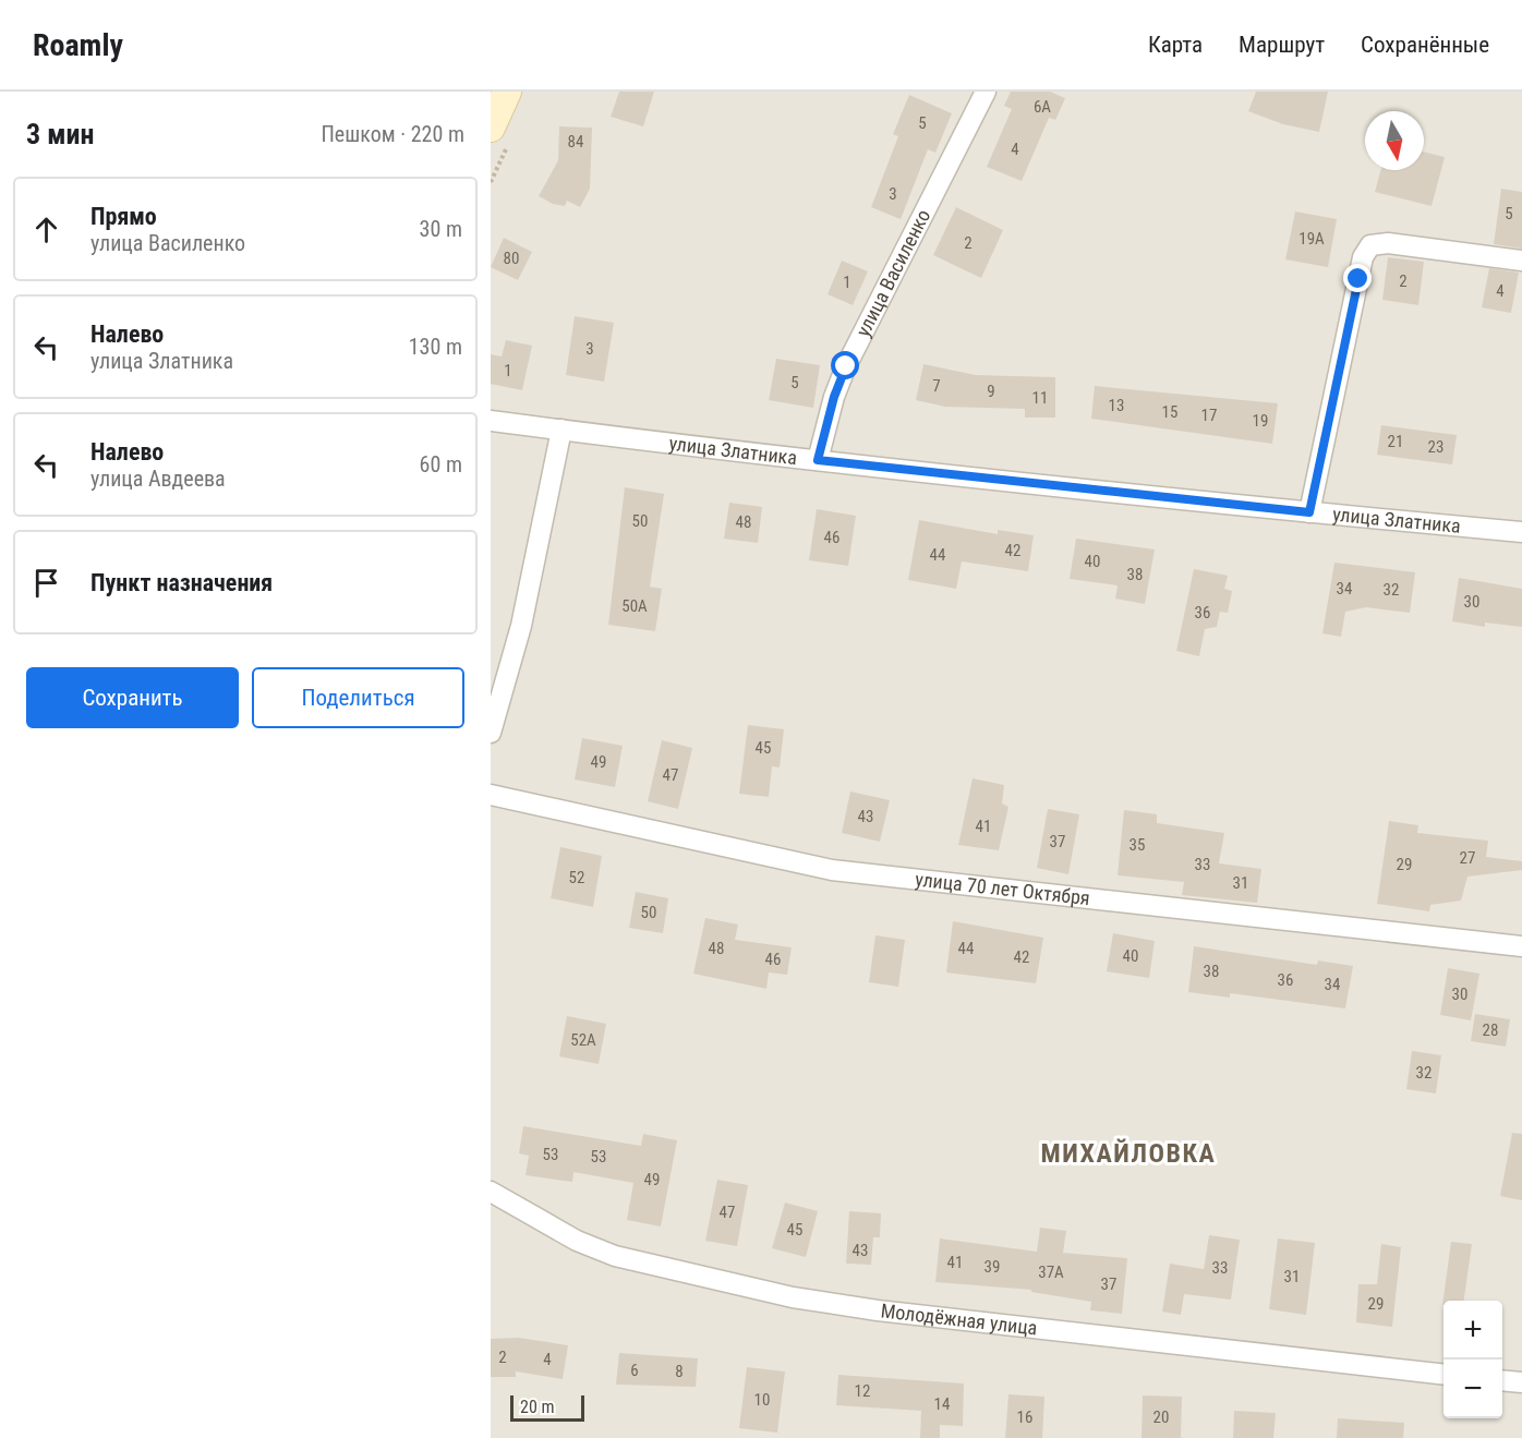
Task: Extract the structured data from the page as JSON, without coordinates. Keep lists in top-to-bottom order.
{
  "streets": {
    "street": [
      "улица Василенко",
      "улица Златника",
      "улица 70 лет Октября",
      "Молодёжная улица"
    ]
  },
  "crossings": [
    ["улица Василенко", "улица Златника"]
  ],
  "districts": ["МИХАЙЛОВКА"],
  "house_numbers": [
    "6А",
    "5",
    "84",
    "4",
    "3",
    "5",
    "19А",
    "2",
    "80",
    "2",
    "1",
    "4",
    "3",
    "1",
    "5",
    "7",
    "9",
    "11",
    "13",
    "15",
    "17",
    "19",
    "21",
    "23",
    "50",
    "48",
    "46",
    "42",
    "44",
    "40",
    "38",
    "34",
    "32",
    "30",
    "50А",
    "36",
    "45",
    "49",
    "47",
    "43",
    "41",
    "37",
    "35",
    "27",
    "33",
    "29",
    "52",
    "31",
    "50",
    "48",
    "44",
    "40",
    "42",
    "46",
    "38",
    "36",
    "34",
    "30",
    "28",
    "52А",
    "32",
    "53",
    "53",
    "49",
    "47",
    "45",
    "43",
    "41",
    "39",
    "33",
    "37А",
    "31",
    "37",
    "29",
    "2",
    "4",
    "6",
    "8",
    "12",
    "10",
    "14",
    "16",
    "20"
  ],
  "scale_bar": "20 m",
  "north": "bottom",
  "page": {
    "header": "Roamly",
    "nav": ["Карта", "Маршрут", "Сохранённые"],
    "heading": ["3 мин", "Пешком · 220 m"],
    "list": [
      ["Прямо", "улица Василенко", "30 m"],
      ["Налево", "улица Златника", "130 m"],
      ["Налево", "улица Авдеева", "60 m"],
      "Пункт назначения"
    ],
    "buttons": ["Сохранить", "Поделиться"],
    "map_buttons": ["+", "−"],
    "scale": "20 m"
  }
}
